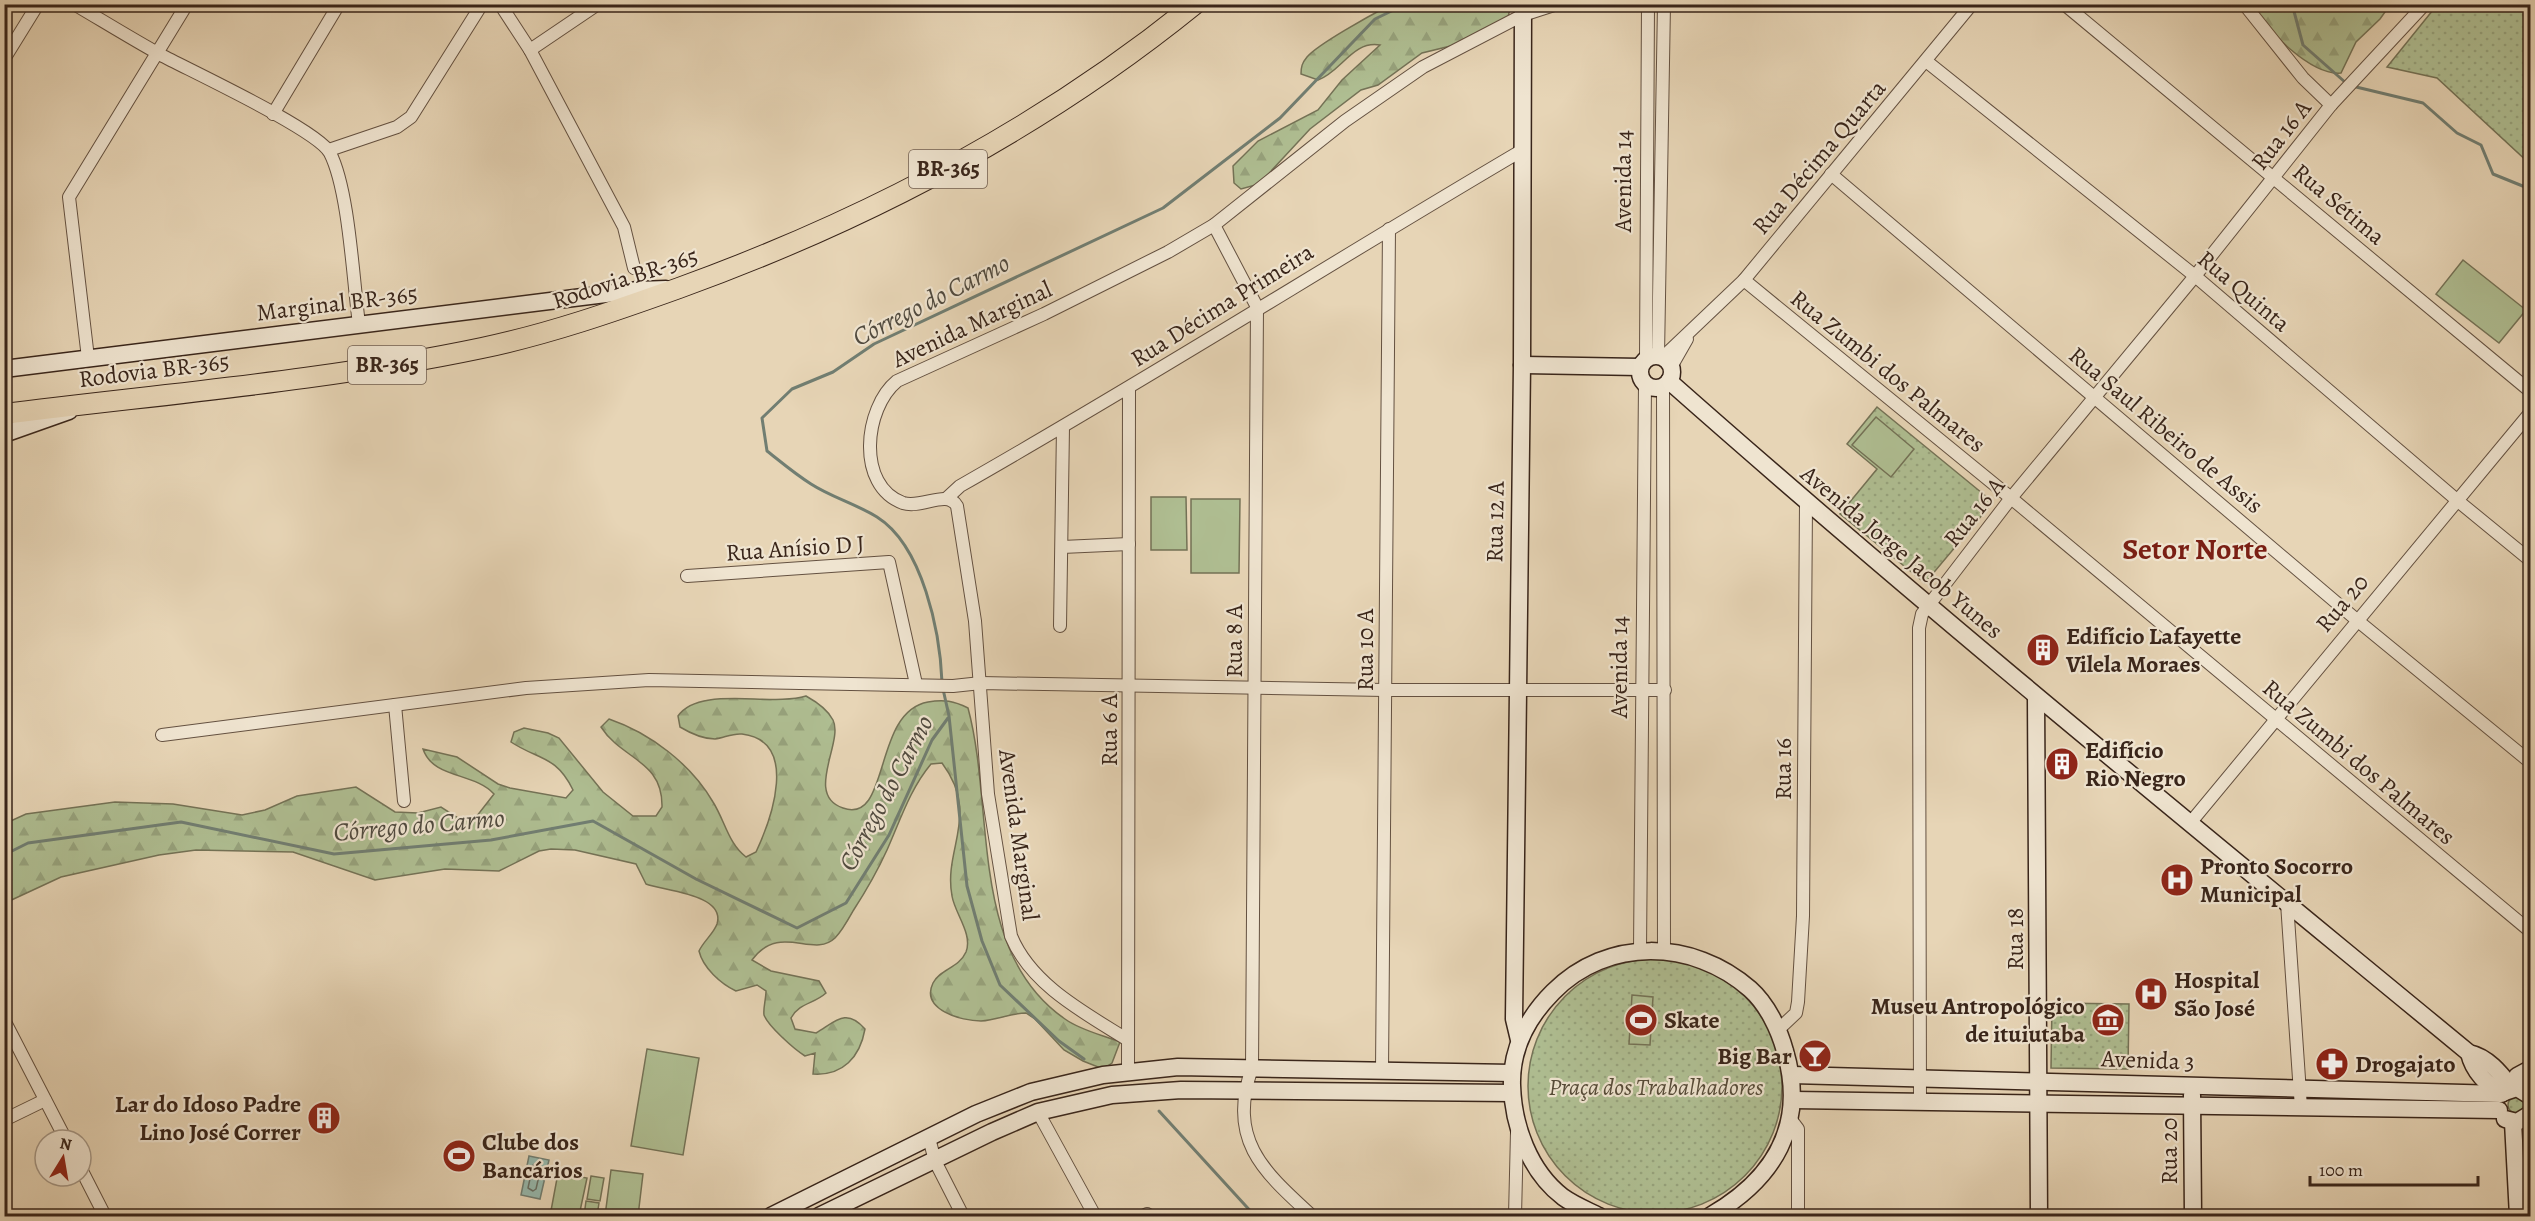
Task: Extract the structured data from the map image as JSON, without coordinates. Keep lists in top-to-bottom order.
{
  "streets": {
    "main road": ["BR-365", "Rodovia BR-365"],
    "street": [
      "Rua 16 A",
      "Rua Décima Quarta",
      "Avenida 14",
      "Rua Sétima",
      "Rua Quinta",
      "Marginal BR-365",
      "Rua Décima Primeira",
      "Avenida Marginal",
      "Rua Zumbi dos Palmares",
      "Rua Saul Ribeiro de Assis",
      "Rua 12 A",
      "Rua Anísio D J",
      "Avenida Jorge Jacob Yunes",
      "Rua 20",
      "Rua 8 A",
      "Rua 10 A",
      "Rua 6 A",
      "Rua 16",
      "Rua 18",
      "Avenida 3"
    ]
  },
  "crossings": [
    ["Rua 16 A", "Rua Sétima"],
    ["Rua 16 A", "Rua Quinta"],
    ["Rua 16 A", "Rua Zumbi dos Palmares"],
    ["Rua 16 A", "Rua Saul Ribeiro de Assis"],
    ["Rua 16 A", "Avenida Jorge Jacob Yunes"],
    ["Rua 16 A", "Avenida 3"],
    ["Rua Décima Quarta", "Avenida 14"],
    ["Rua Décima Quarta", "Rua Quinta"],
    ["Rua Décima Quarta", "Rua Zumbi dos Palmares"],
    ["Rua Décima Quarta", "Rua Saul Ribeiro de Assis"],
    ["Rua Décima Quarta", "Avenida Jorge Jacob Yunes"],
    ["Avenida 14", "Avenida Jorge Jacob Yunes"],
    ["Rodovia BR-365", "Marginal BR-365"],
    ["Rua Quinta", "Rua 20"],
    ["Rua Décima Primeira", "Avenida Marginal"],
    ["Rua Décima Primeira", "Rua 12 A"],
    ["Rua Décima Primeira", "Rua 8 A"],
    ["Rua Décima Primeira", "Rua 10 A"],
    ["Rua Décima Primeira", "Rua 6 A"],
    ["Avenida Marginal", "Rua 12 A"],
    ["Avenida Marginal", "Rua 8 A"],
    ["Avenida Marginal", "Rua 6 A"],
    ["Rua Zumbi dos Palmares", "Rua 20"],
    ["Rua Saul Ribeiro de Assis", "Rua 20"],
    ["Avenida Jorge Jacob Yunes", "Rua 20"],
    ["Avenida Jorge Jacob Yunes", "Rua 16"],
    ["Avenida Jorge Jacob Yunes", "Rua 18"],
    ["Avenida Jorge Jacob Yunes", "Avenida 3"],
    ["Rua 20", "Avenida 3"],
    ["Rua 18", "Avenida 3"]
  ],
  "districts": ["Setor Norte"],
  "water": ["Córrego do Carmo"],
  "parks": ["Praça dos Trabalhadores"],
  "places": {
    "building": ["Edifício Lafayette Vilela Moraes", "Edifício Rio Negro", "Lar do Idoso Padre Lino José Correr"],
    "hospital": ["Pronto Socorro Municipal", "Hospital São José"],
    "sports": ["Skate", "Clube dos Bancários"],
    "museum": ["Museu Antropológico de ituiutaba"],
    "bar": ["Big Bar"],
    "pharmacy": ["Drogajato"]
  },
  "scale_bar": "100 m",
  "north": "top"
}
